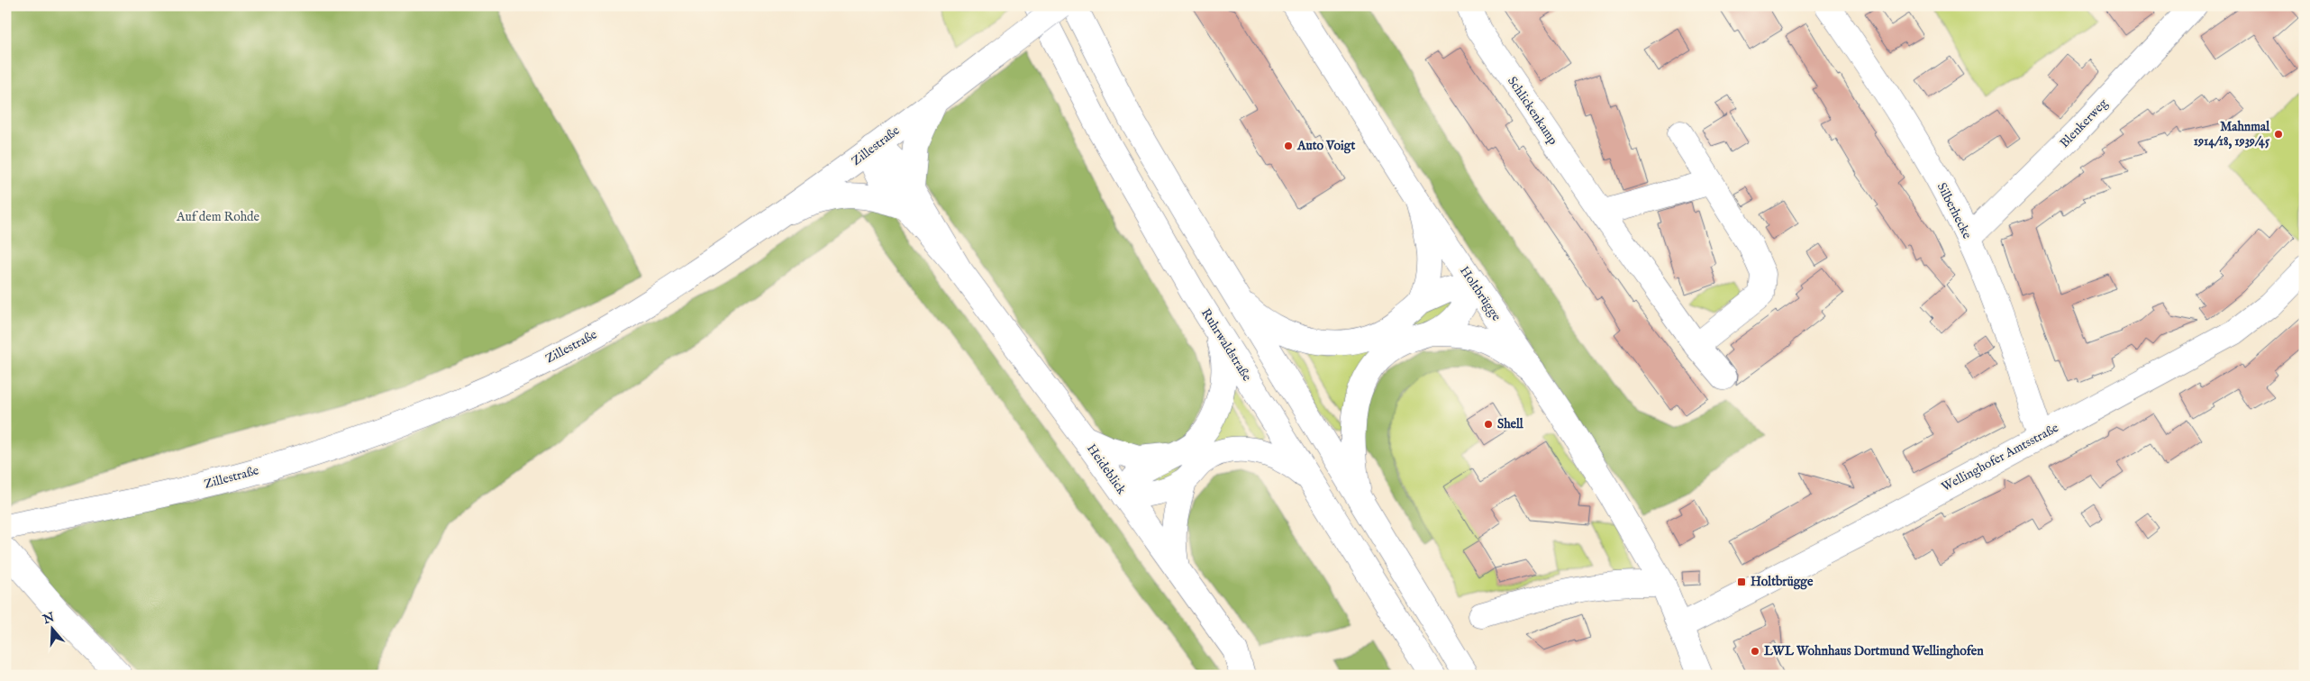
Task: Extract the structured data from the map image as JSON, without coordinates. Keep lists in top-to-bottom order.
{
  "streets": {
    "main road": [
      "Schlickenkamp",
      "Blenkerweg",
      "Zillestraße",
      "Silberhecke",
      "Holtbrügge",
      "Ruhrwaldstraße",
      "Wellinghofer Amtsstraße",
      "Heideblick"
    ]
  },
  "crossings": [
    ["Blenkerweg", "Silberhecke"],
    ["Zillestraße", "Heideblick"],
    ["Silberhecke", "Wellinghofer Amtsstraße"],
    ["Holtbrügge", "Wellinghofer Amtsstraße"]
  ],
  "parks": ["Auf dem Rohde"],
  "places": {
    "other": [
      "Mahnmal 1914/18, 1939/45",
      "Auto Voigt",
      "Shell",
      "LWL Wohnhaus Dortmund Wellinghofen"
    ],
    "transit": ["Holtbrügge"]
  },
  "north": "top"
}
